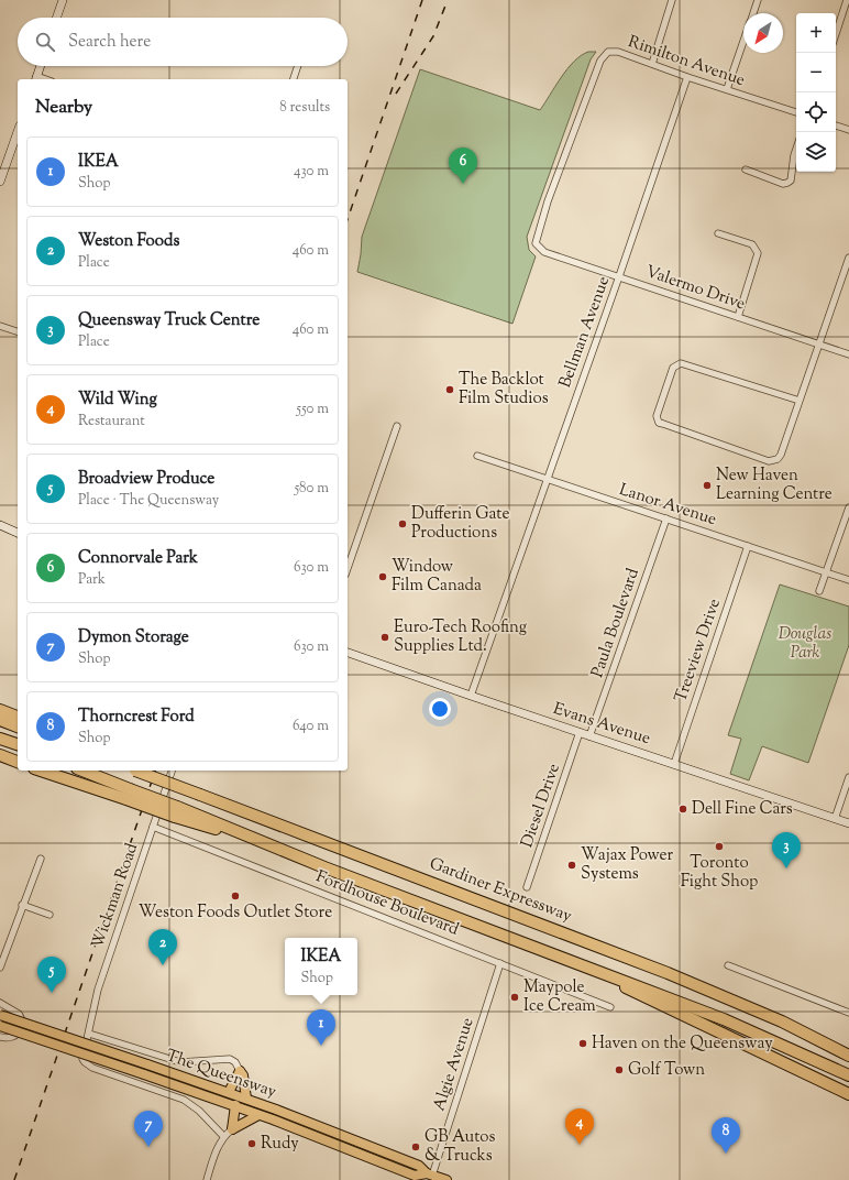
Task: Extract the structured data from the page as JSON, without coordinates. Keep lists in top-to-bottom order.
{
  "streets": {
    "highway": ["Gardiner Expressway"],
    "main road": ["Evans Avenue", "The Queensway"],
    "street": [
      "Rimilton Avenue",
      "Valermo Drive",
      "Bellman Avenue",
      "Lanor Avenue",
      "Paula Boulevard",
      "Treeview Drive",
      "Diesel Drive",
      "Wickman Road",
      "Fordhouse Boulevard",
      "Algie Avenue"
    ]
  },
  "crossings": [
    ["Rimilton Avenue", "Valermo Drive"],
    ["Rimilton Avenue", "Bellman Avenue"],
    ["Valermo Drive", "Bellman Avenue"],
    ["Bellman Avenue", "Lanor Avenue"],
    ["Bellman Avenue", "Evans Avenue"],
    ["Lanor Avenue", "Paula Boulevard"],
    ["Lanor Avenue", "Treeview Drive"],
    ["Paula Boulevard", "Evans Avenue"],
    ["Treeview Drive", "Evans Avenue"],
    ["Evans Avenue", "Diesel Drive"],
    ["Wickman Road", "Fordhouse Boulevard"],
    ["Fordhouse Boulevard", "Algie Avenue"],
    ["Algie Avenue", "The Queensway"]
  ],
  "parks": ["Douglas Park"],
  "places": [
    "The Backlot Film Studios",
    "New Haven Learning Centre",
    "Dufferin Gate Productions",
    "Window Film Canada",
    "Euro-Tech Roofing Supplies Ltd.",
    "Dell Fine Cars",
    "Toronto Fight Shop",
    "Wajax Power Systems",
    "Weston Foods Outlet Store",
    "Maypole Ice Cream",
    "Haven on the Queensway",
    "Golf Town",
    "Rudy",
    "GB Autos & Trucks"
  ],
  "north": "bottom left",
  "page": {
    "map_buttons": ["+", "−"],
    "search": "Search here",
    "heading": ["Nearby", "8 results"],
    "list": [
      {
        "mark": "1",
        "name": "IKEA",
        "note": "Shop",
        "value": "430 m"
      },
      {
        "mark": "2",
        "name": "Weston Foods",
        "note": "Place",
        "value": "460 m"
      },
      {
        "mark": "3",
        "name": "Queensway Truck Centre",
        "note": "Place",
        "value": "460 m"
      },
      {
        "mark": "4",
        "name": "Wild Wing",
        "note": "Restaurant",
        "value": "550 m"
      },
      {
        "mark": "5",
        "name": "Broadview Produce",
        "note": "Place · The Queensway",
        "value": "580 m"
      },
      {
        "mark": "6",
        "name": "Connorvale Park",
        "note": "Park",
        "value": "630 m"
      },
      {
        "mark": "7",
        "name": "Dymon Storage",
        "note": "Shop",
        "value": "630 m"
      },
      {
        "mark": "8",
        "name": "Thorncrest Ford",
        "note": "Shop",
        "value": "640 m"
      }
    ],
    "pins": [
      "6",
      "3",
      "2",
      "5",
      "1",
      "4",
      "7",
      "8"
    ],
    "popup": ["IKEA", "Shop"]
  }
}
